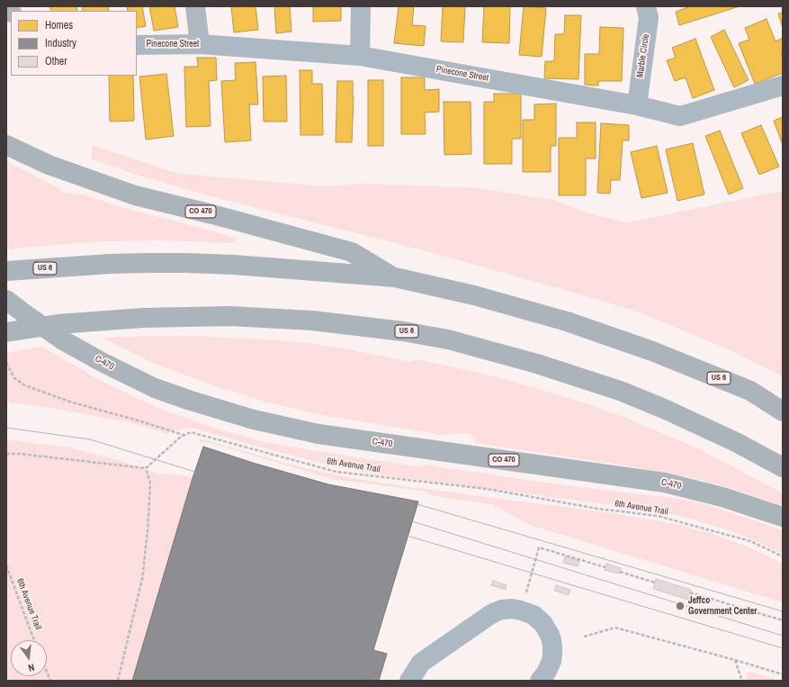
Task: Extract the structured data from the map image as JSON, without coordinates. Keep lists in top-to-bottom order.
{
  "streets": {
    "highway": ["CO 470", "US 6", "C-470"],
    "street": ["Pinecone Street", "Marble Circle"],
    "path": ["6th Avenue Trail"]
  },
  "crossings": [
    ["Pinecone Street", "Marble Circle"],
    ["CO 470", "US 6"]
  ],
  "places": ["Jeffco Government Center"],
  "legend": ["Homes", "Industry", "Other"],
  "north": "bottom"
}
